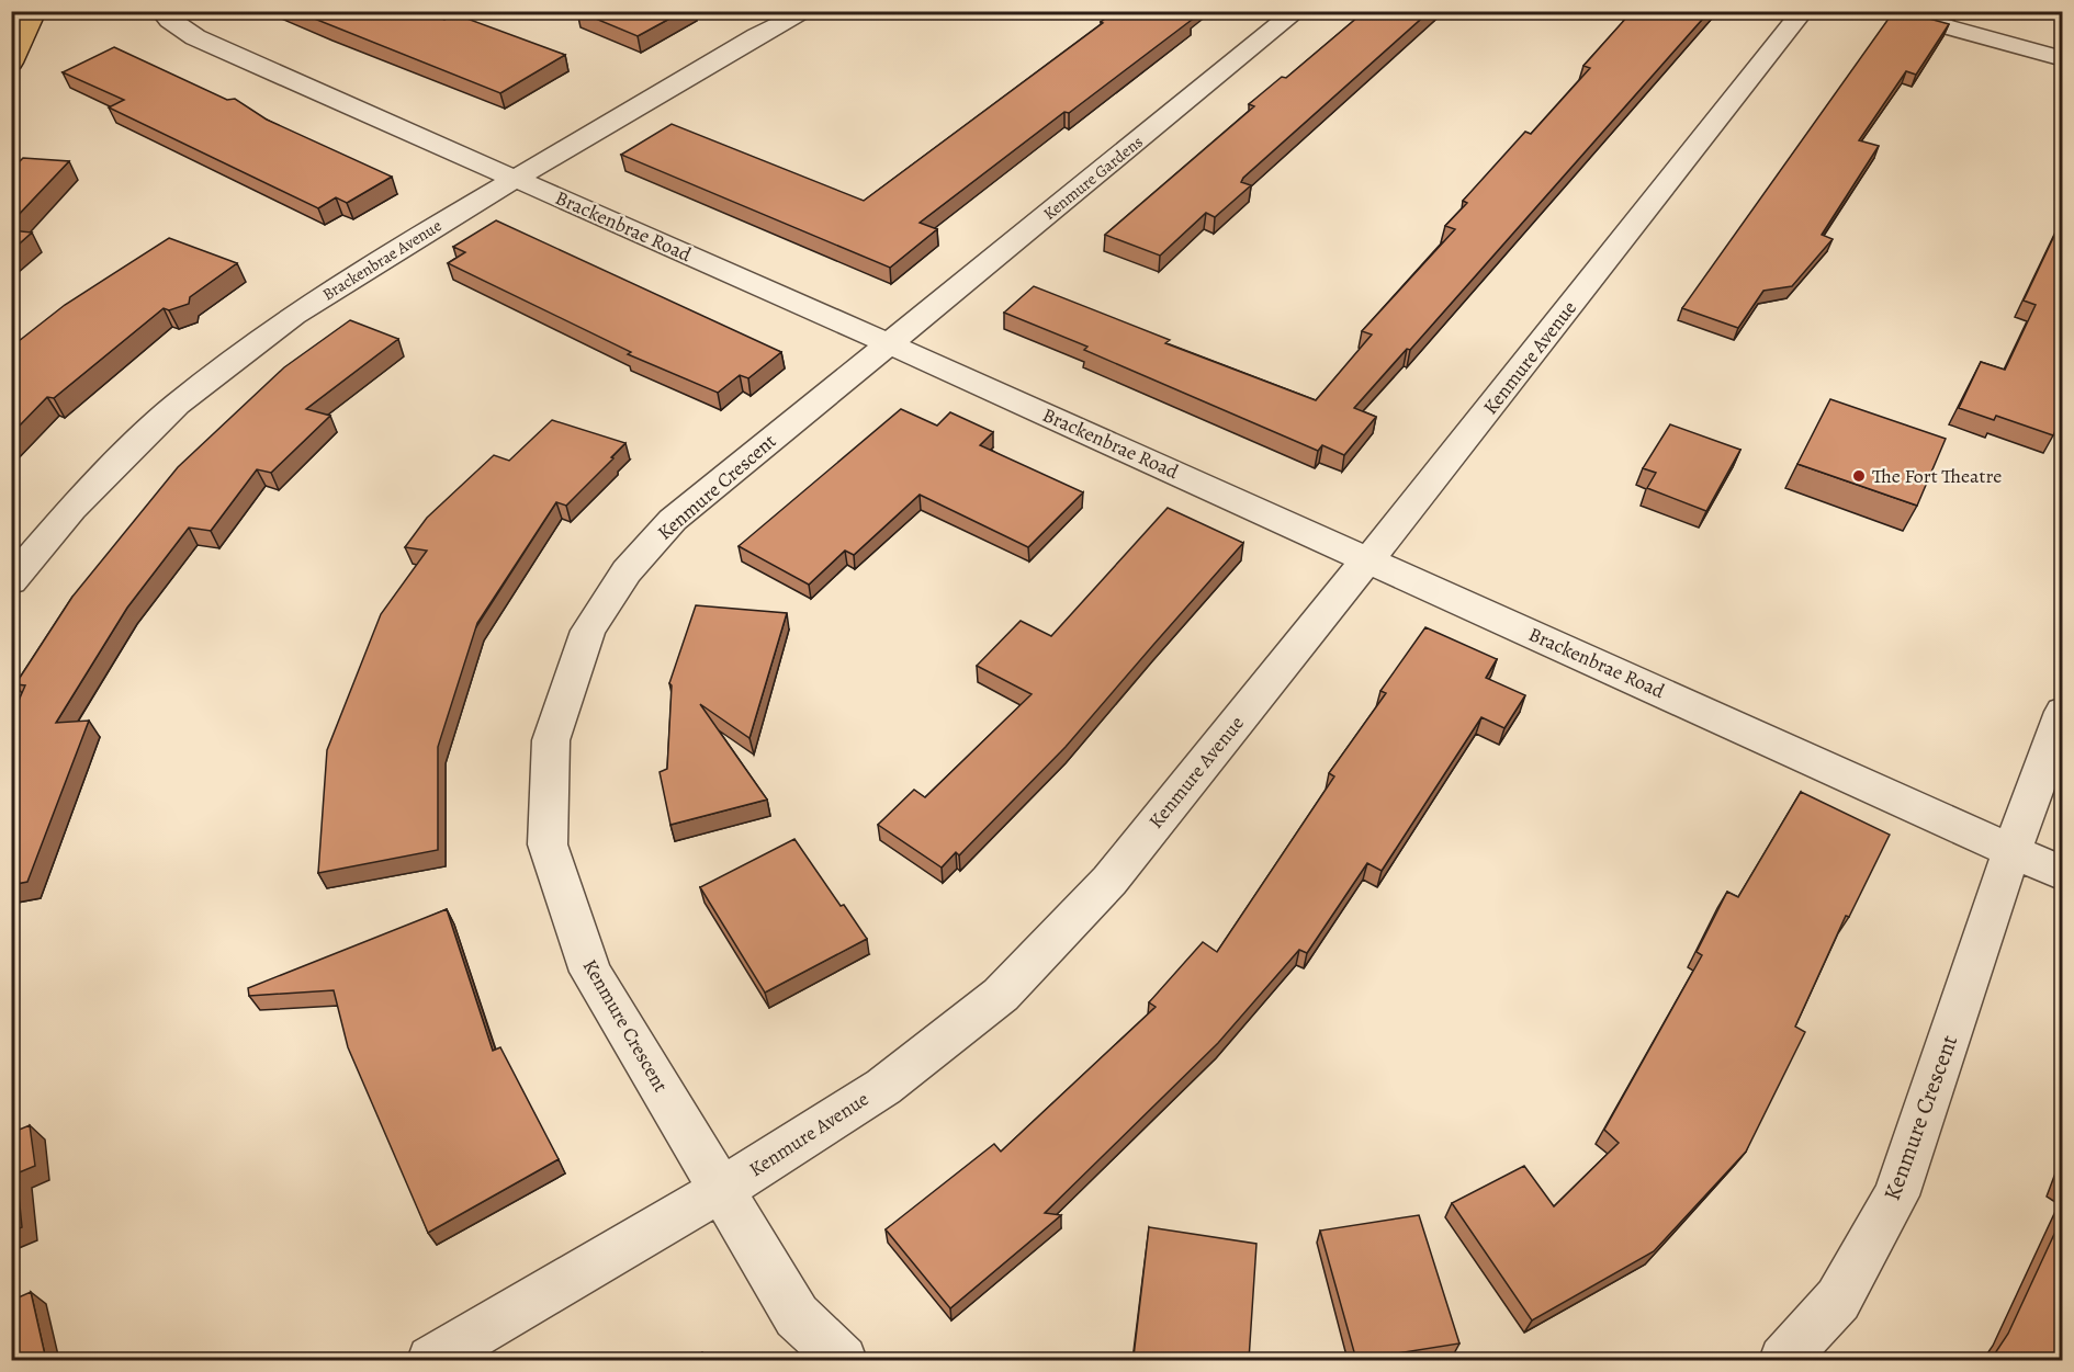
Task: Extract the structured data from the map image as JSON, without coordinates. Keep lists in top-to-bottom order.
{
  "streets": {
    "street": [
      "Kenmure Gardens",
      "Brackenbrae Road",
      "Brackenbrae Avenue",
      "Kenmure Avenue",
      "Kenmure Crescent"
    ]
  },
  "crossings": [
    ["Kenmure Gardens", "Brackenbrae Road"],
    ["Kenmure Gardens", "Kenmure Crescent"],
    ["Brackenbrae Road", "Brackenbrae Avenue"],
    ["Brackenbrae Road", "Kenmure Avenue"],
    ["Brackenbrae Road", "Kenmure Crescent"],
    ["Kenmure Avenue", "Kenmure Crescent"]
  ],
  "places": ["The Fort Theatre"]
}
